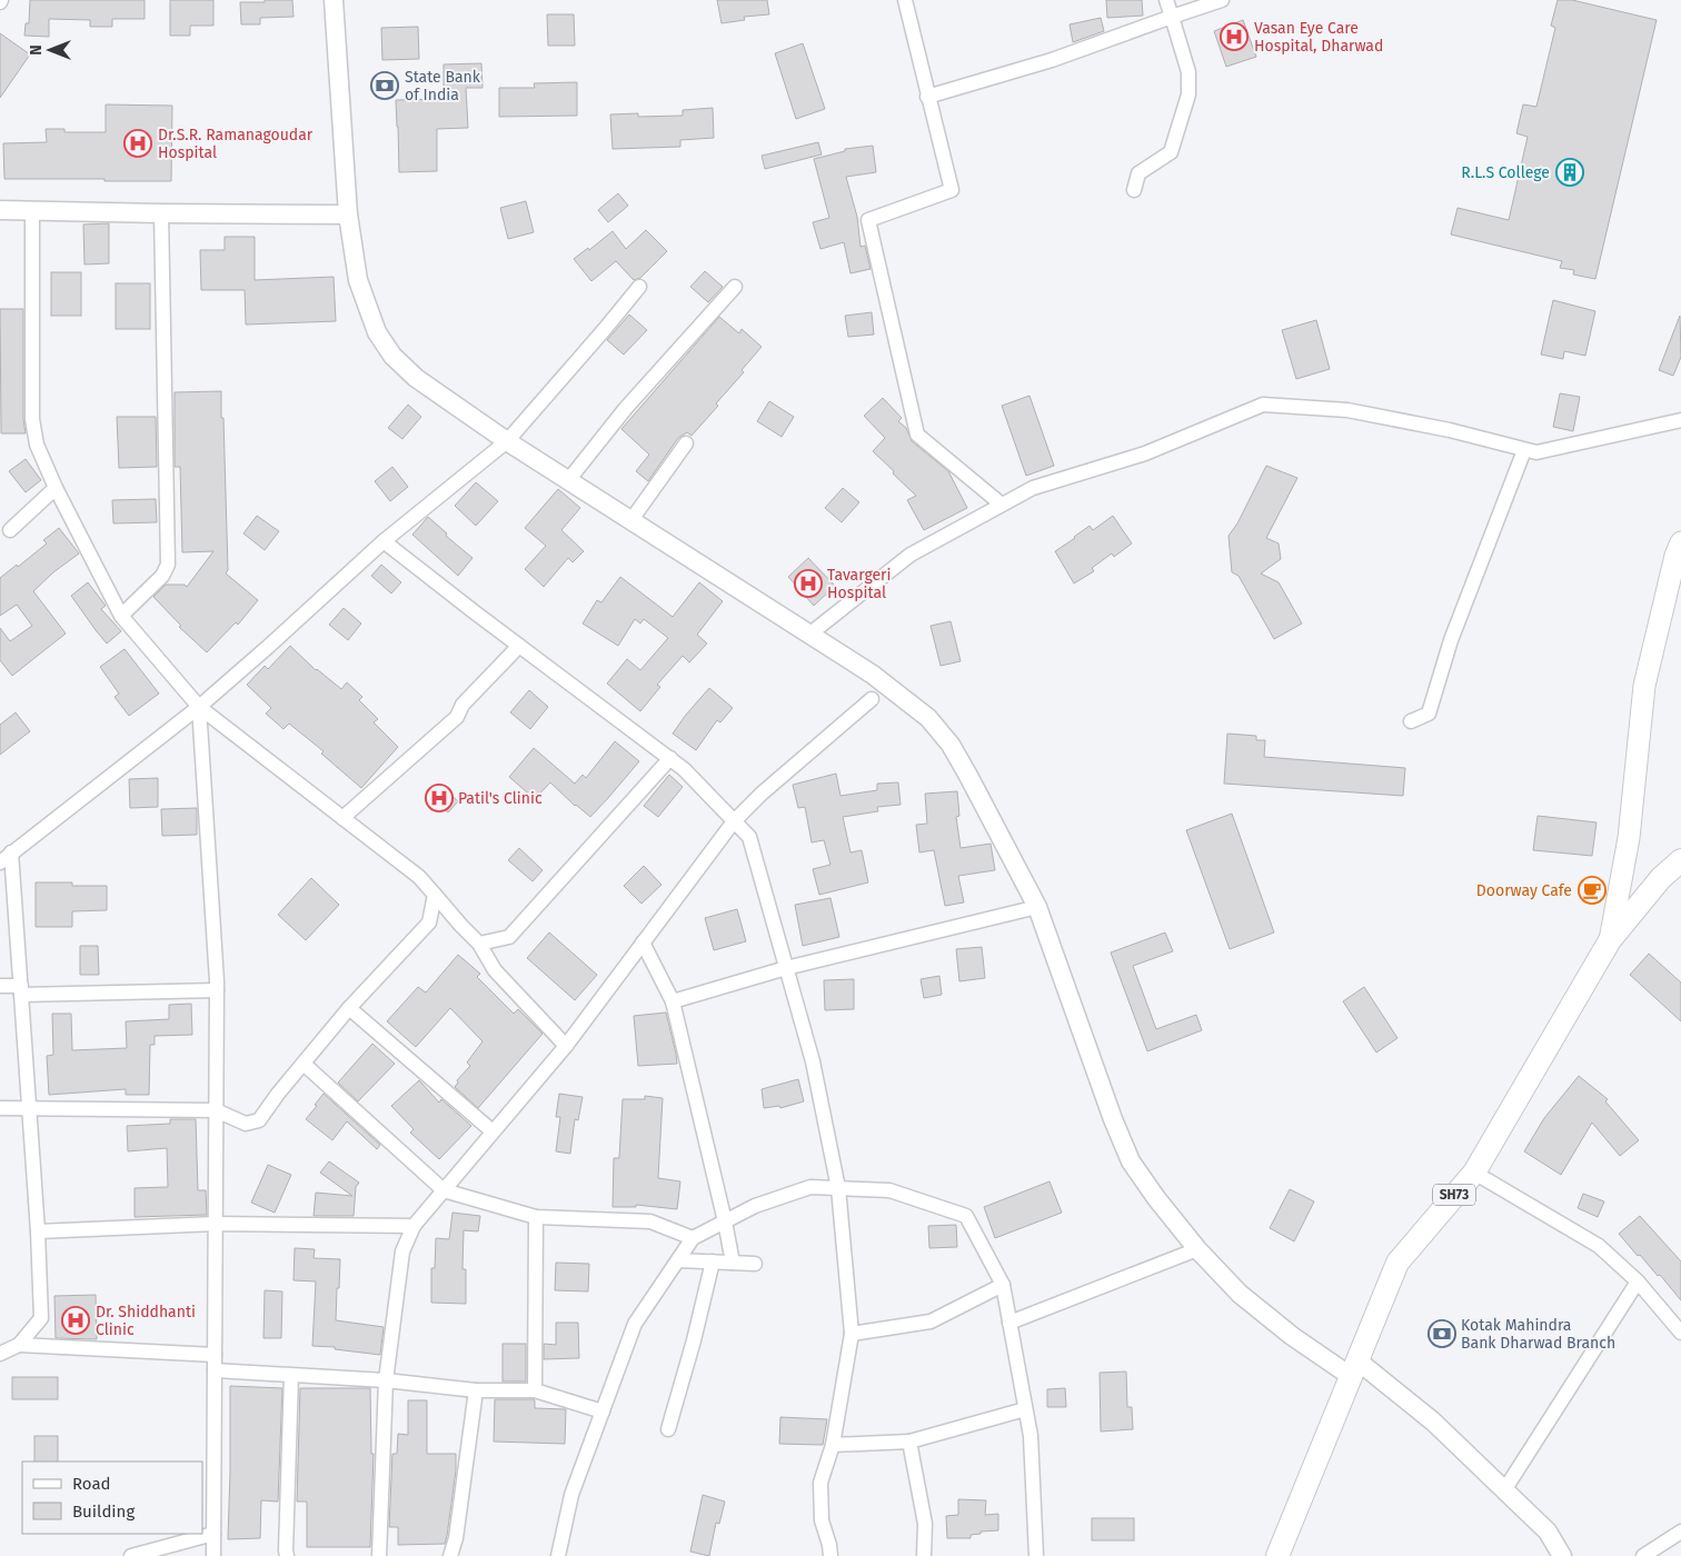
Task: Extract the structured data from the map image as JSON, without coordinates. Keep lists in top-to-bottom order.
{
  "streets": {
    "main road": ["SH73"]
  },
  "places": {
    "hospital": [
      "Vasan Eye Care Hospital, Dharwad",
      "Dr.S.R. Ramanagoudar Hospital",
      "Tavargeri Hospital",
      "Patil's Clinic",
      "Dr. Shiddhanti Clinic"
    ],
    "bank": ["State Bank of India", "Kotak Mahindra Bank Dharwad Branch"],
    "building": ["R.L.S College"],
    "cafe": ["Doorway Cafe"]
  },
  "legend": ["Road", "Building"],
  "north": "left"
}
